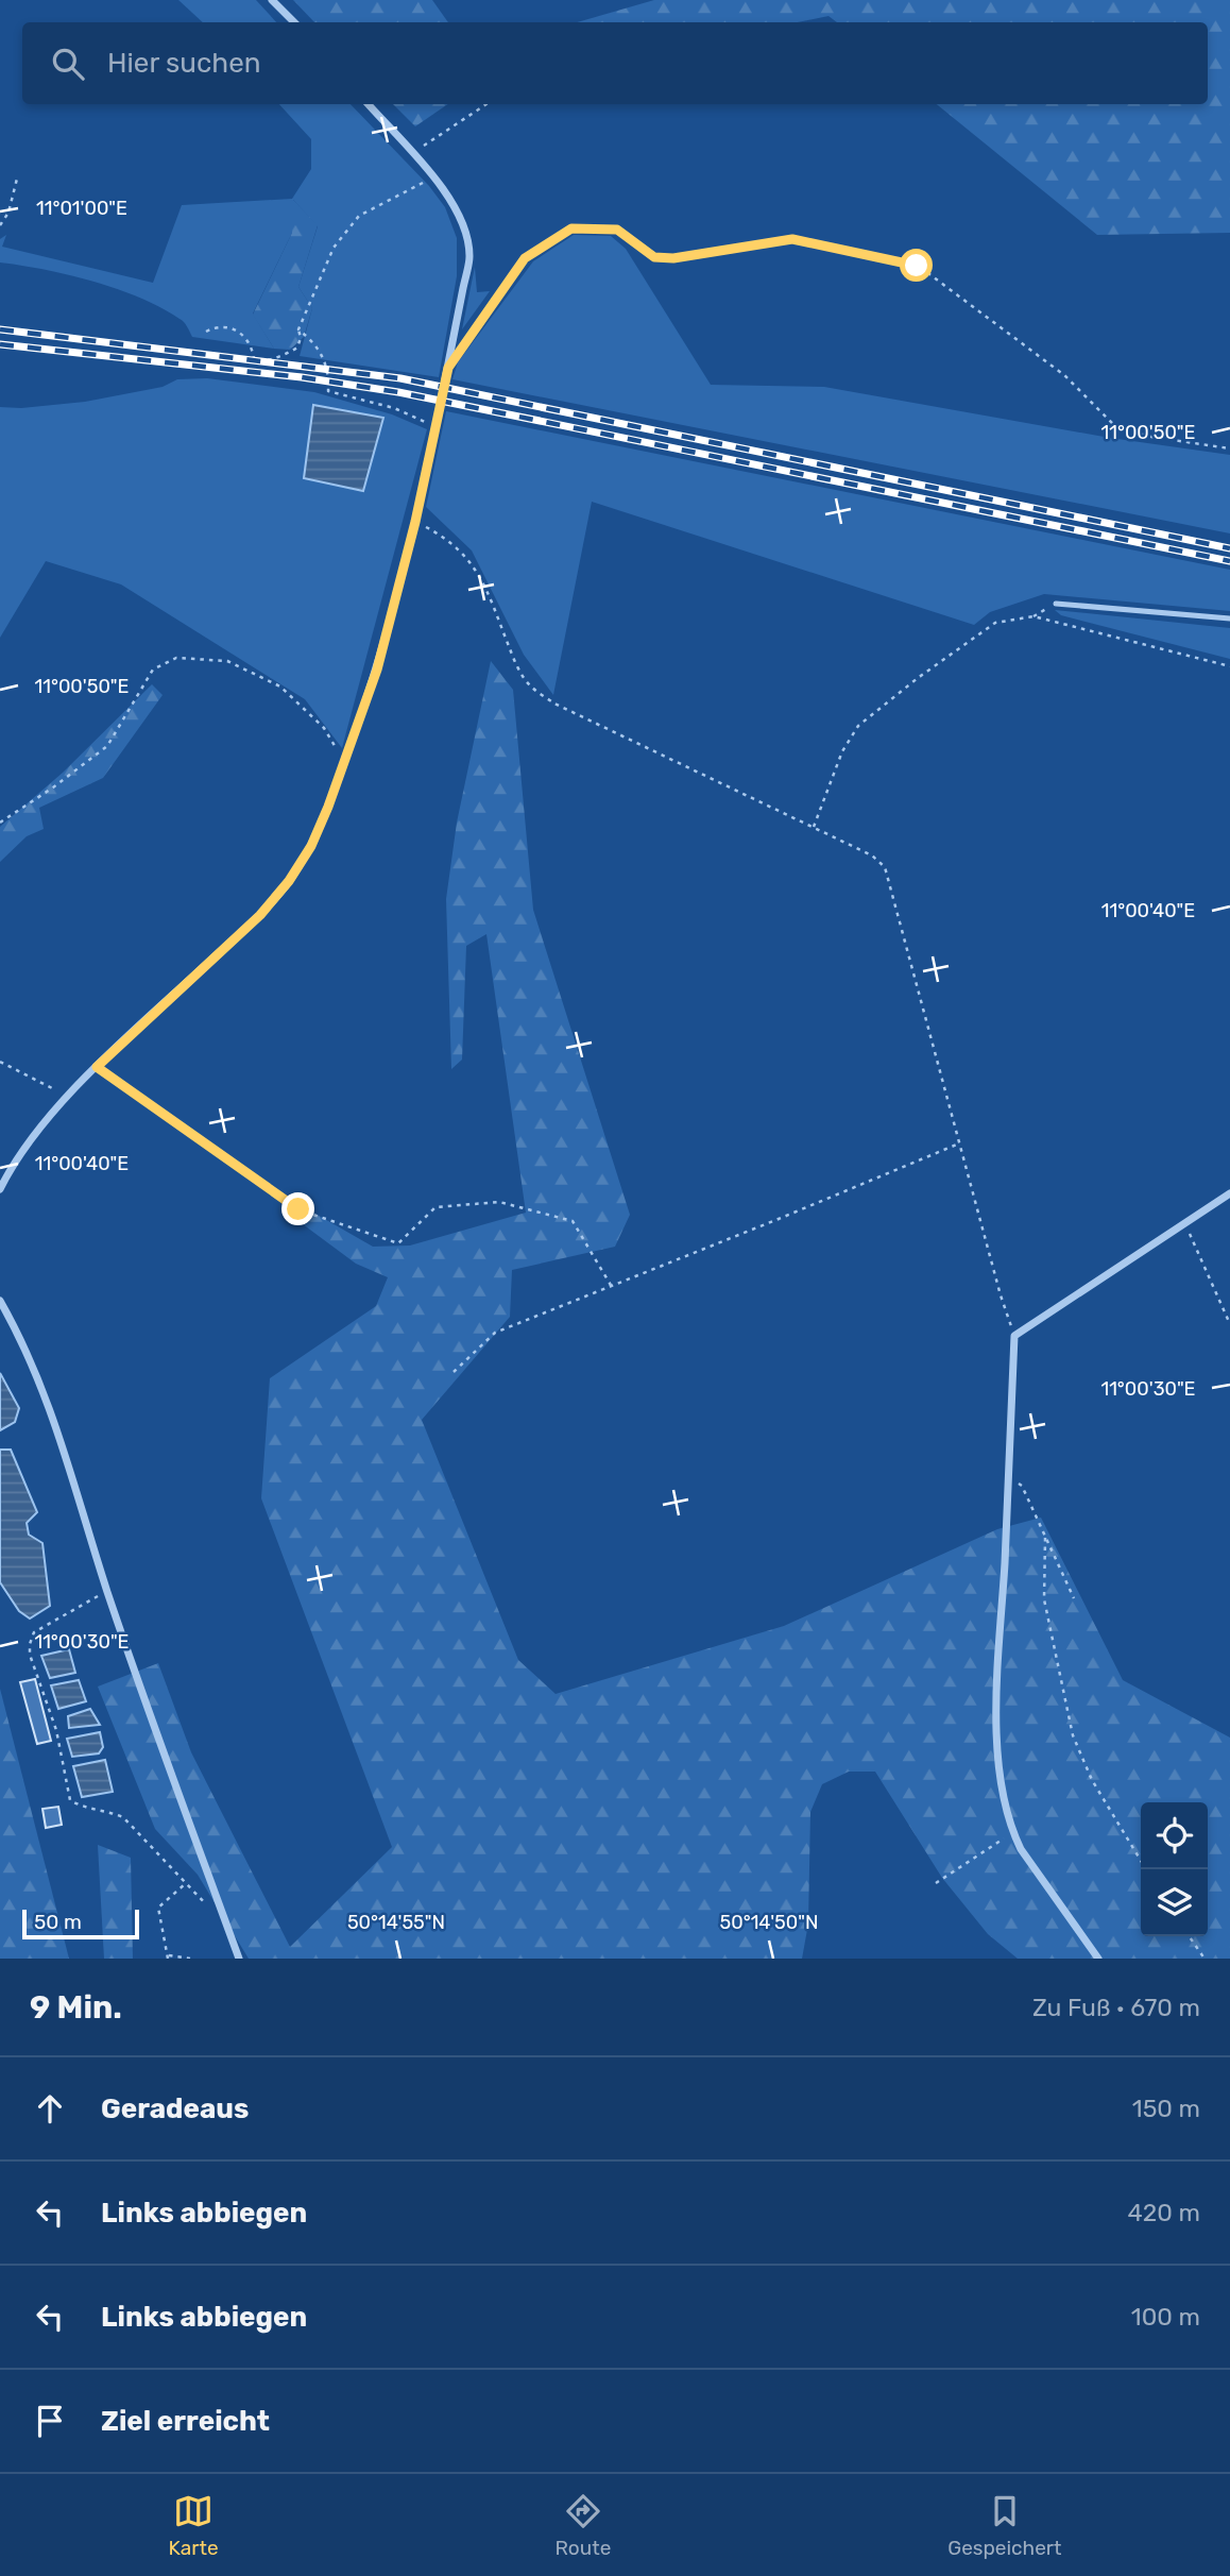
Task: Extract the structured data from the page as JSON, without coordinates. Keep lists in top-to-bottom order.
{
  "scale_bar": "50 m",
  "page": {
    "search": "Hier suchen",
    "scale": "50 m",
    "heading": ["9 Min.", "Zu Fuß · 670 m"],
    "list": [
      ["Geradeaus", "150 m"],
      ["Links abbiegen", "420 m"],
      ["Links abbiegen", "100 m"],
      "Ziel erreicht"
    ],
    "nav": ["Karte", "Route", "Gespeichert"]
  },
  "coordinates": [
    "11°01'00\"E",
    "11°00'50\"E",
    "11°00'40\"E",
    "11°00'30\"E",
    "50°14'55\"N",
    "50°14'50\"N"
  ]
}
